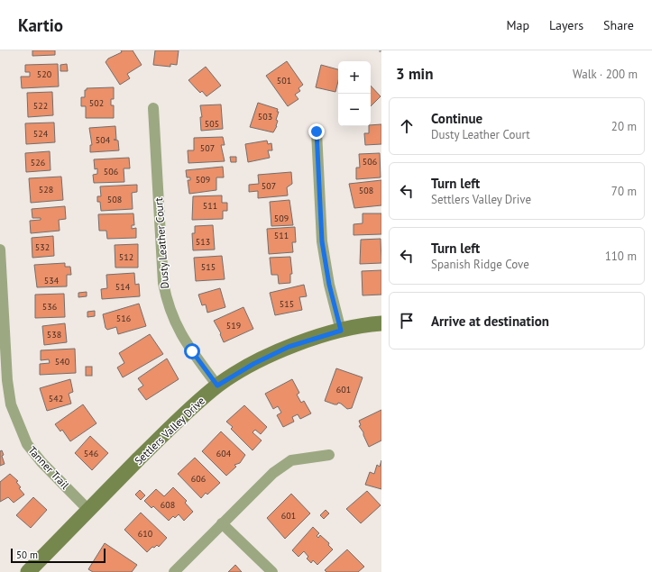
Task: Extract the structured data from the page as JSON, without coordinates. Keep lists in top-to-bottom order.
{
  "streets": {
    "street": ["Dusty Leather Court", "Settlers Valley Drive", "Tanner Trail"]
  },
  "crossings": [
    ["Dusty Leather Court", "Settlers Valley Drive"],
    ["Settlers Valley Drive", "Tanner Trail"]
  ],
  "house_numbers": [
    "520",
    "501",
    "502",
    "522",
    "503",
    "505",
    "524",
    "504",
    "507",
    "506",
    "526",
    "506",
    "509",
    "507",
    "528",
    "508",
    "508",
    "511",
    "509",
    "511",
    "513",
    "532",
    "512",
    "515",
    "534",
    "514",
    "515",
    "536",
    "516",
    "519",
    "538",
    "540",
    "601",
    "542",
    "546",
    "604",
    "606",
    "608",
    "601",
    "610"
  ],
  "scale_bar": "50 m",
  "page": {
    "header": "Kartio",
    "nav": ["Map", "Layers", "Share"],
    "heading": ["3 min", "Walk · 200 m"],
    "map_buttons": ["+", "−"],
    "list": [
      ["Continue", "Dusty Leather Court", "20 m"],
      ["Turn left", "Settlers Valley Drive", "70 m"],
      ["Turn left", "Spanish Ridge Cove", "110 m"],
      "Arrive at destination"
    ],
    "scale": "50 m"
  }
}
